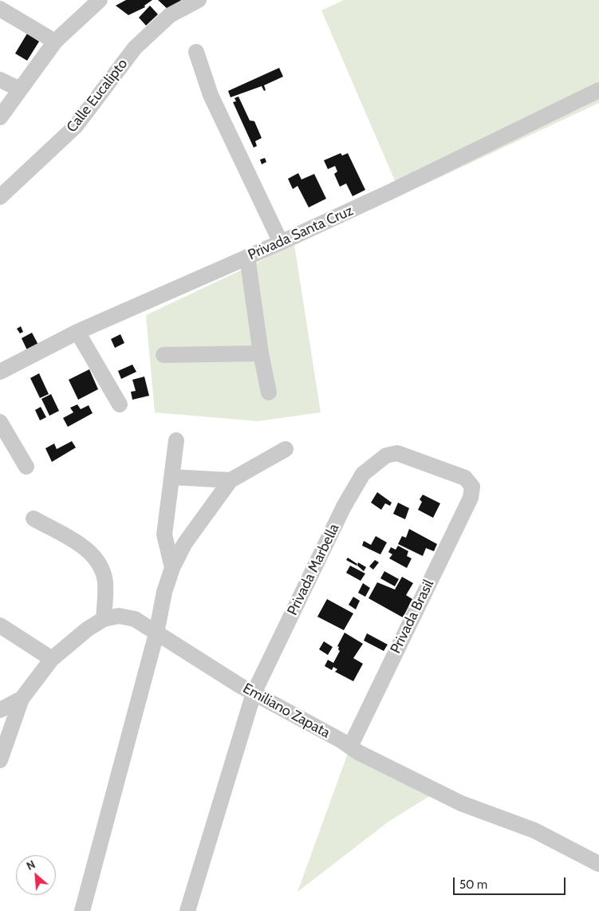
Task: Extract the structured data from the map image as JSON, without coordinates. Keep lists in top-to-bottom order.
{
  "streets": {
    "street": [
      "Calle Eucalipto",
      "Privada Santa Cruz",
      "Privada Marbella",
      "Privada Brasil",
      "Emiliano Zapata"
    ]
  },
  "crossings": [
    ["Privada Marbella", "Privada Brasil"],
    ["Privada Marbella", "Emiliano Zapata"],
    ["Privada Brasil", "Emiliano Zapata"]
  ],
  "scale_bar": "50 m",
  "north": "top left"
}
